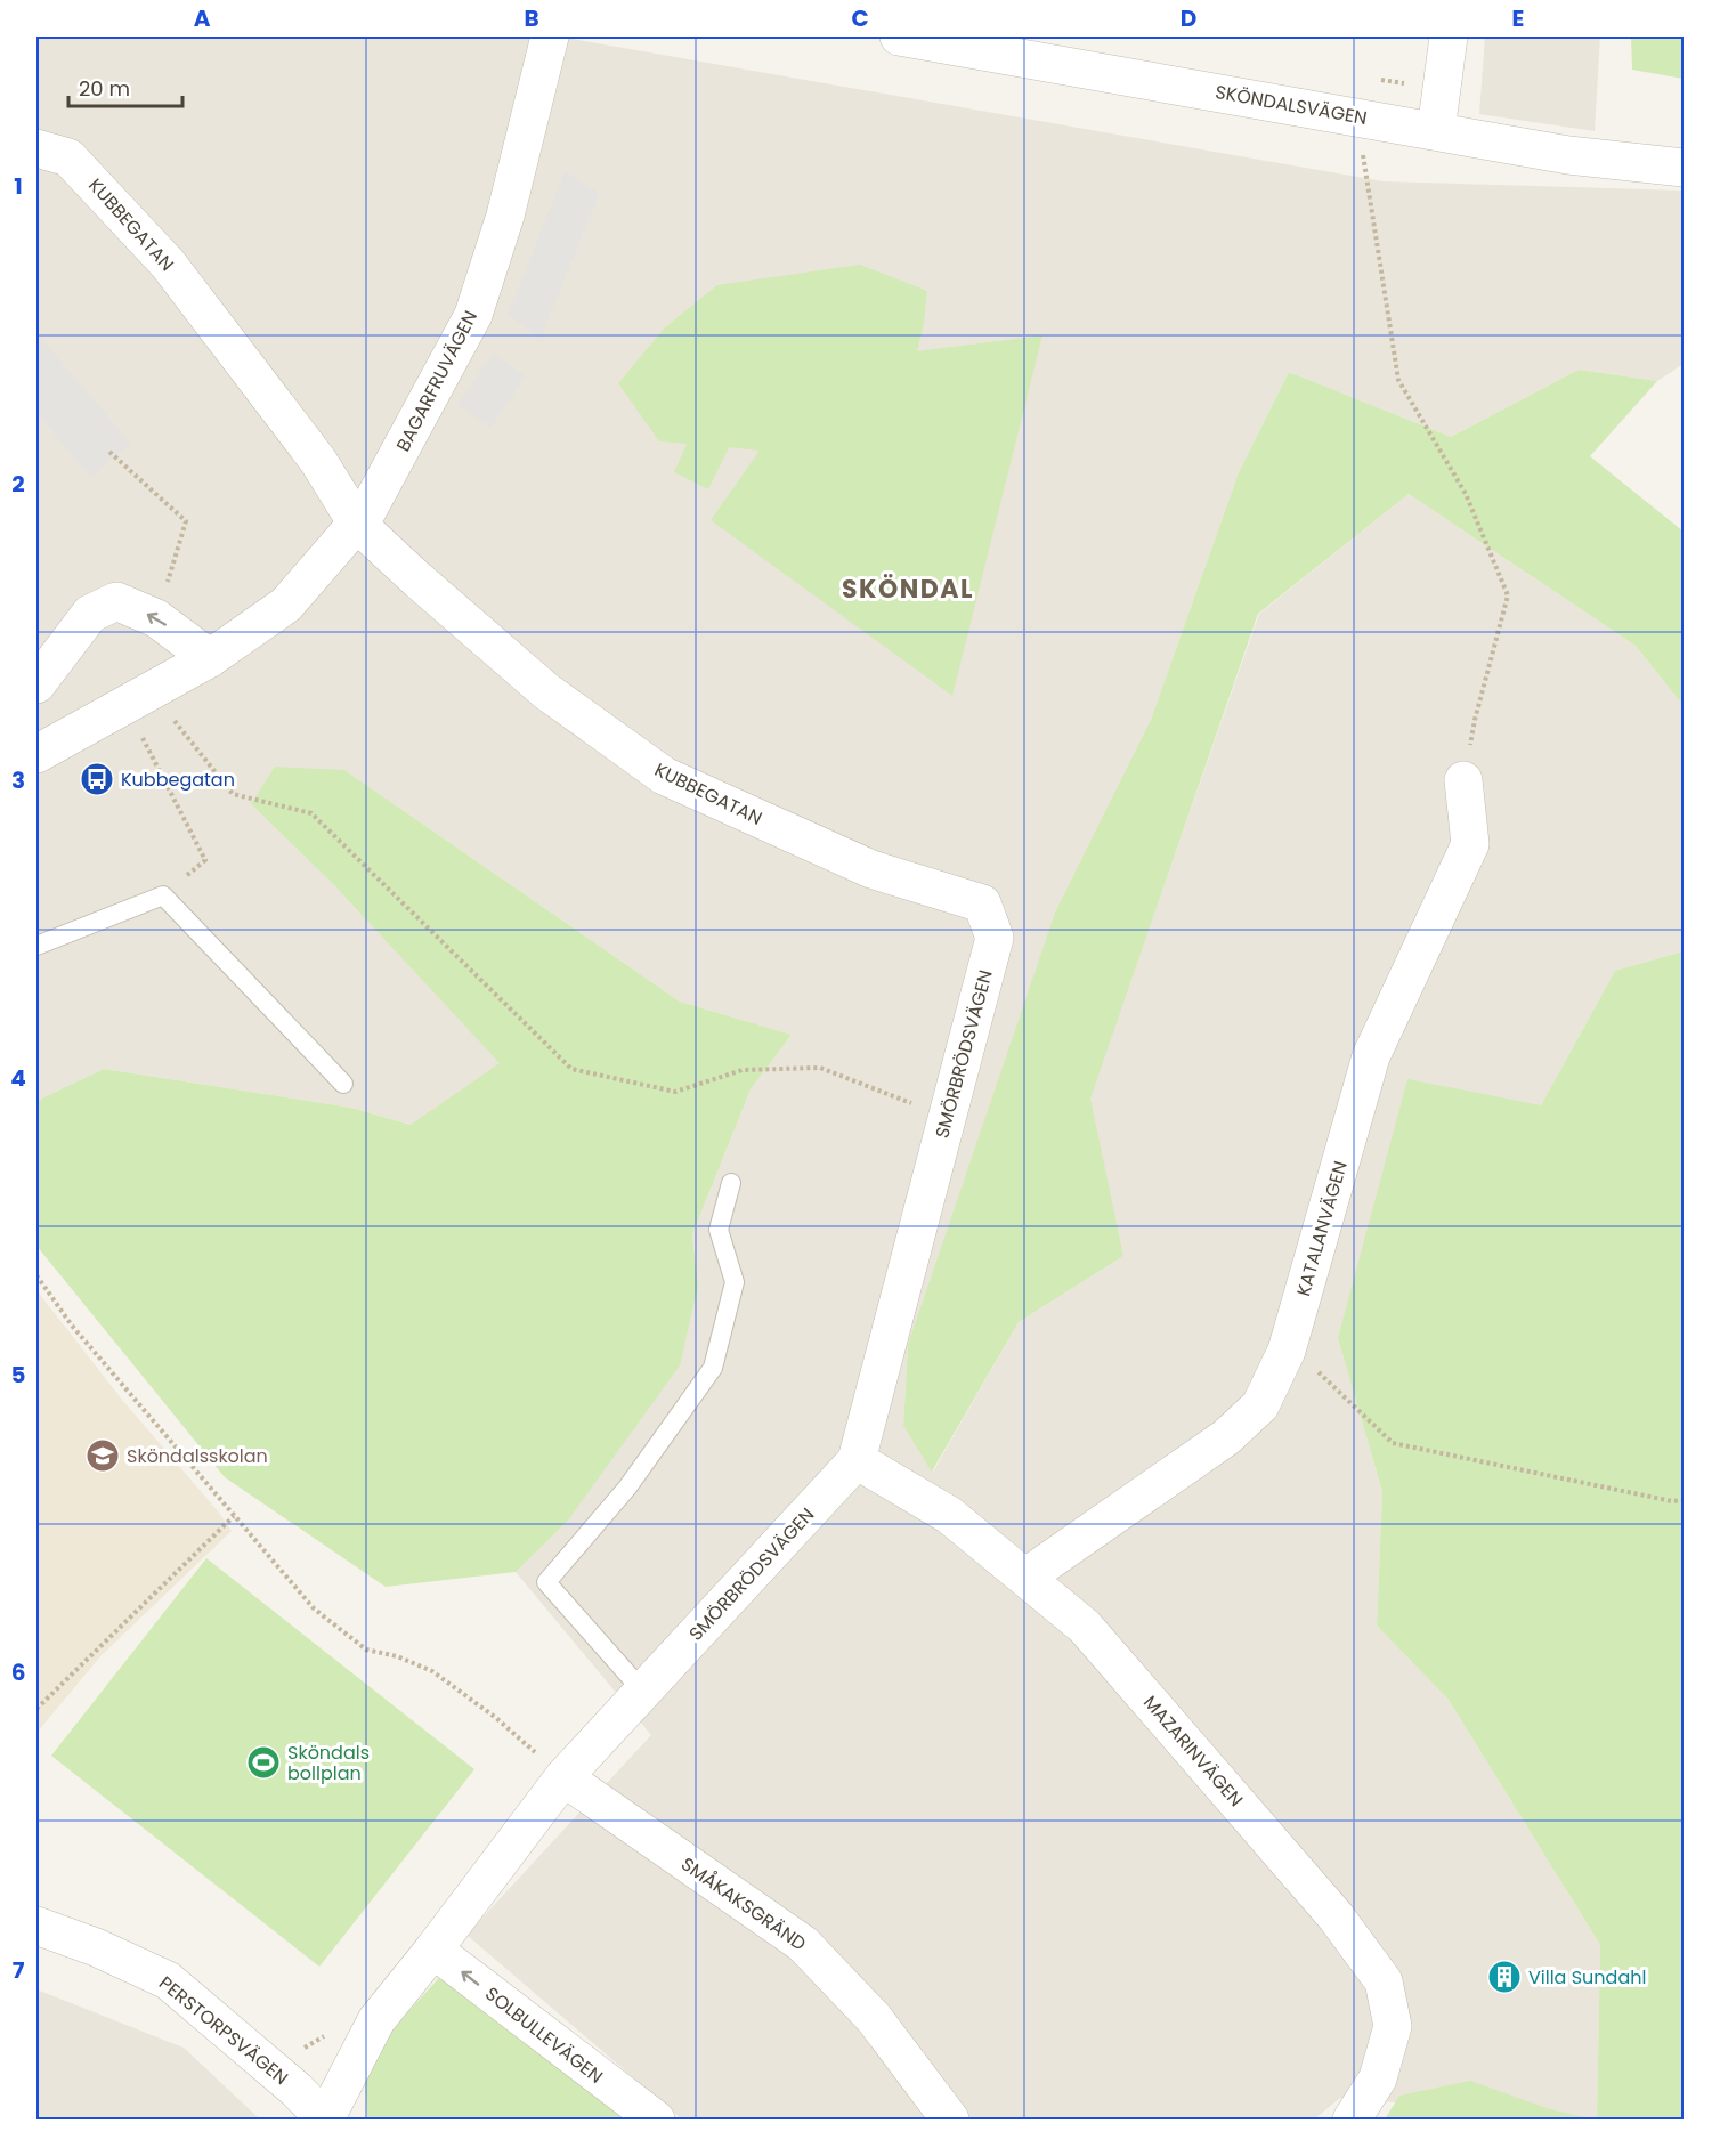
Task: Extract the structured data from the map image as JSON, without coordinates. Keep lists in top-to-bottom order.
{
  "streets": {
    "street": [
      "SKÖNDALSVÄGEN",
      "KUBBEGATAN",
      "BAGARFRUVÄGEN",
      "SMÖRBRÖDSVÄGEN",
      "KATALANVÄGEN",
      "MAZARINVÄGEN",
      "SMÅKAKSGRÄND",
      "PERSTORPSVÄGEN",
      "SOLBULLEVÄGEN"
    ]
  },
  "crossings": [
    ["KUBBEGATAN", "BAGARFRUVÄGEN"],
    ["KUBBEGATAN", "SMÖRBRÖDSVÄGEN"],
    ["SMÖRBRÖDSVÄGEN", "MAZARINVÄGEN"],
    ["SMÖRBRÖDSVÄGEN", "SMÅKAKSGRÄND"],
    ["SMÖRBRÖDSVÄGEN", "PERSTORPSVÄGEN"],
    ["SMÖRBRÖDSVÄGEN", "SOLBULLEVÄGEN"],
    ["KATALANVÄGEN", "MAZARINVÄGEN"]
  ],
  "one_way": ["SOLBULLEVÄGEN"],
  "districts": ["SKÖNDAL"],
  "places": {
    "bus stop": ["Kubbegatan"],
    "school or university": ["Sköndalsskolan"],
    "sports": ["Sköndals bollplan"],
    "building": ["Villa Sundahl"]
  },
  "scale_bar": "20 m",
  "grid": {
    "columns": [
      "A",
      "B",
      "C",
      "D",
      "E"
    ],
    "rows": [
      "1",
      "2",
      "3",
      "4",
      "5",
      "6",
      "7"
    ]
  }
}
